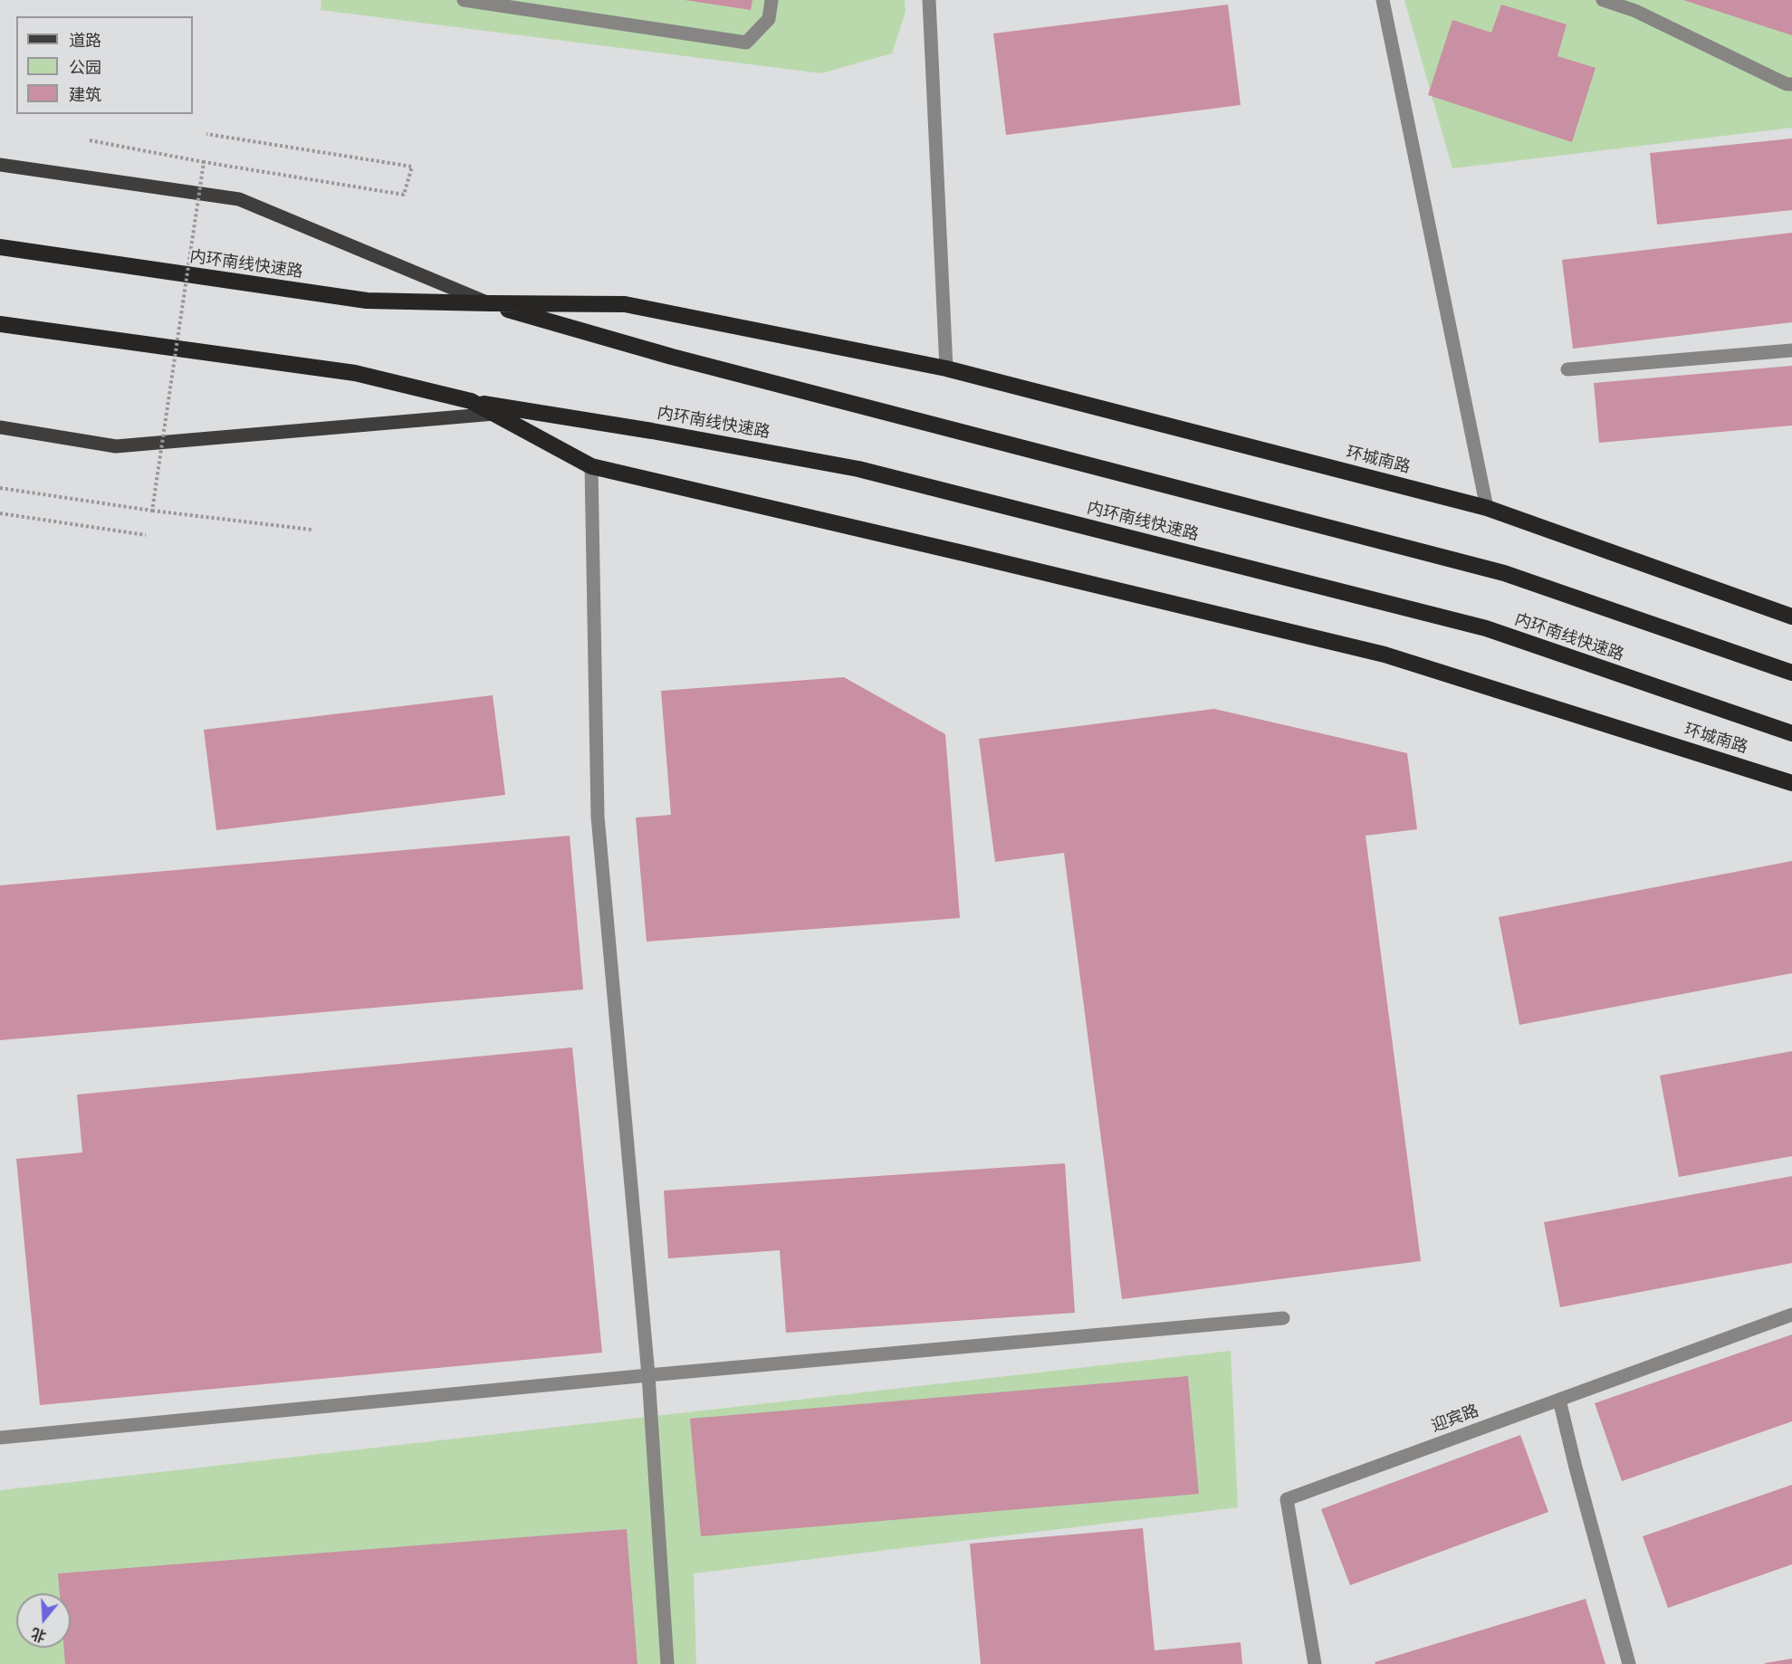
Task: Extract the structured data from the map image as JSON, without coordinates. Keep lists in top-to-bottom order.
{
  "streets": {
    "highway": ["内环南线快速路", "环城南路"],
    "street": ["迎宾路"]
  },
  "crossings": [
    ["内环南线快速路", "环城南路"]
  ],
  "legend": ["道路", "公园", "建筑"],
  "north": "bottom"
}
